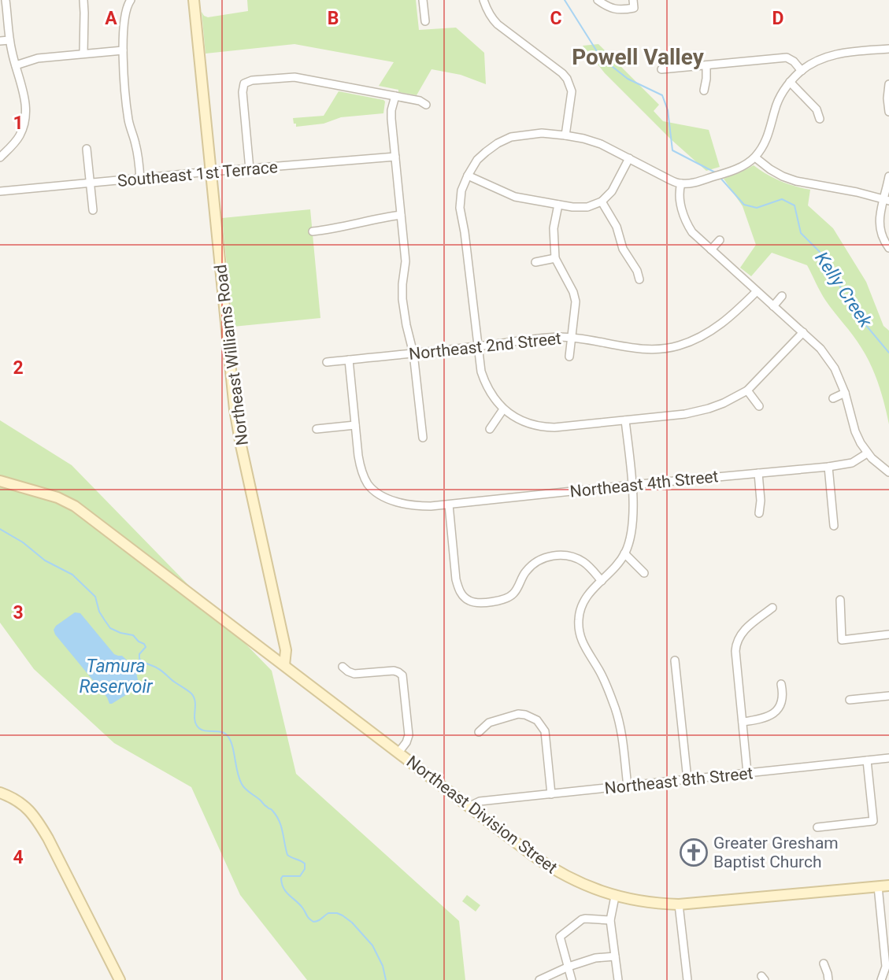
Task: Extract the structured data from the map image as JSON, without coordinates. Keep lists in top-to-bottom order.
{
  "streets": {
    "street": [
      "Southeast 1st Terrace",
      "Northeast 2nd Street",
      "Northeast Williams Road",
      "Northeast 4th Street",
      "Northeast 8th Street",
      "Northeast Division Street"
    ]
  },
  "crossings": [
    ["Southeast 1st Terrace", "Northeast Williams Road"],
    ["Northeast 2nd Street", "Northeast 4th Street"],
    ["Northeast Williams Road", "Northeast Division Street"],
    ["Northeast 8th Street", "Northeast Division Street"]
  ],
  "districts": ["Powell Valley"],
  "water": ["Kelly Creek", "Tamura Reservoir"],
  "places": {
    "church": ["Greater Gresham Baptist Church"]
  },
  "grid": {
    "columns": [
      "A",
      "B",
      "C",
      "D"
    ],
    "rows": [
      "1",
      "2",
      "3",
      "4"
    ]
  }
}
